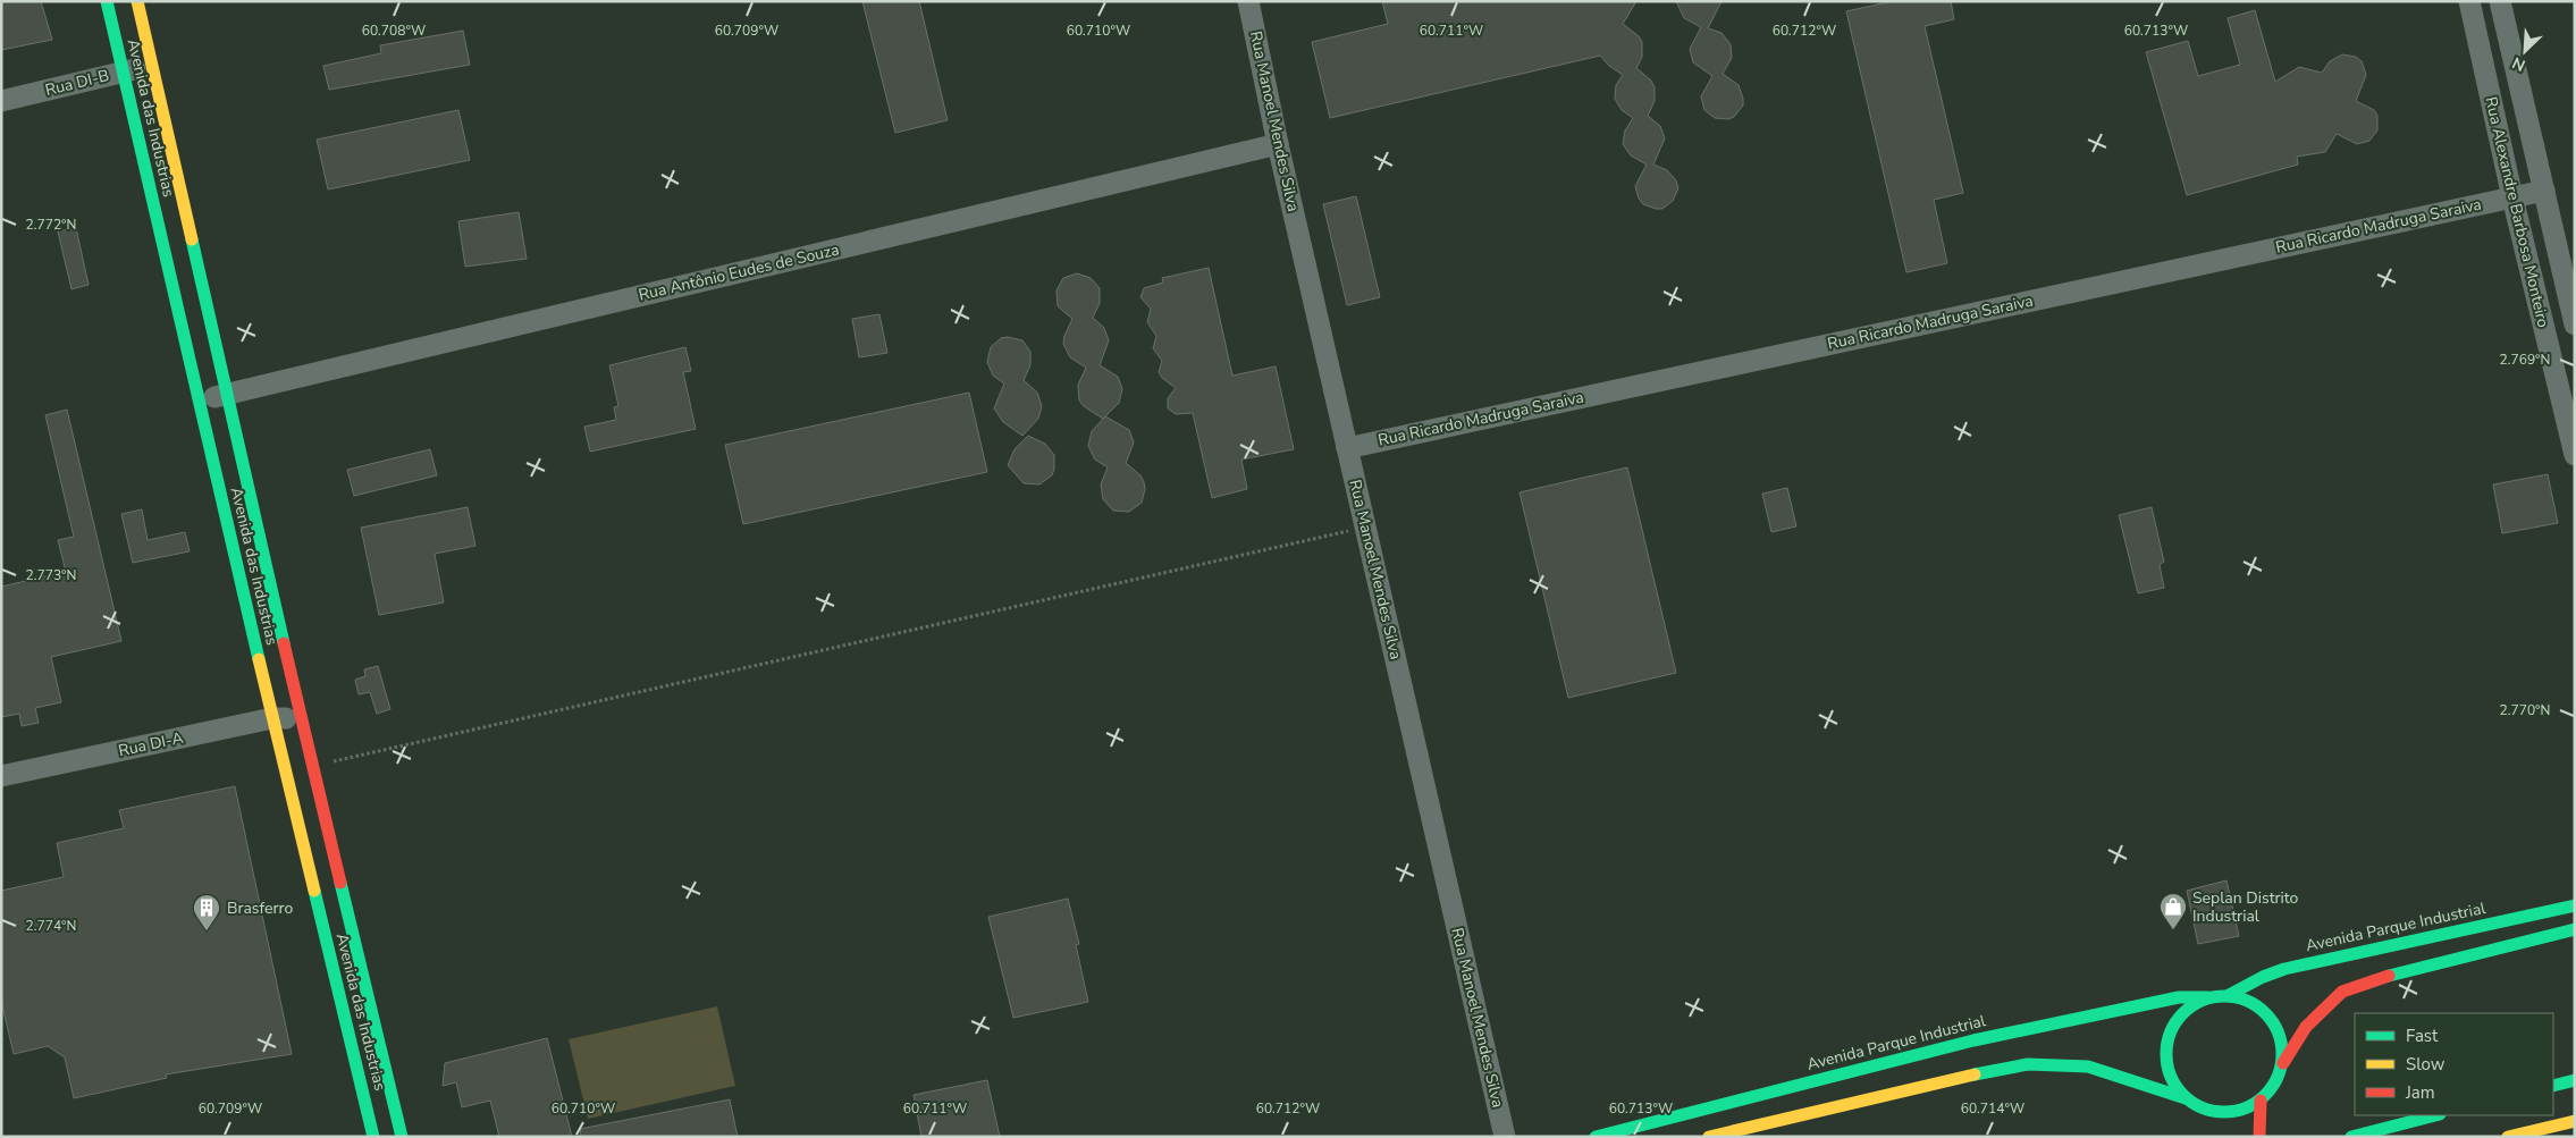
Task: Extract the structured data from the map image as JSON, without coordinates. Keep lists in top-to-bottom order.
{
  "streets": {
    "main road": ["Avenida das Industrias", "Avenida Parque Industrial"],
    "street": [
      "Rua DI-B",
      "Rua Manoel Mendes Silva",
      "Rua Alexandre Barbosa Monteiro",
      "Rua Ricardo Madruga Saraiva",
      "Rua Antônio Eudes de Souza",
      "Rua DI-A"
    ]
  },
  "crossings": [
    ["Rua DI-B", "Avenida das Industrias"],
    ["Avenida das Industrias", "Rua Antônio Eudes de Souza"],
    ["Avenida das Industrias", "Rua DI-A"],
    ["Rua Manoel Mendes Silva", "Rua Ricardo Madruga Saraiva"],
    ["Rua Manoel Mendes Silva", "Rua Antônio Eudes de Souza"],
    ["Rua Alexandre Barbosa Monteiro", "Rua Ricardo Madruga Saraiva"]
  ],
  "places": {
    "shop": ["Seplan Distrito Industrial"],
    "building": ["Brasferro"]
  },
  "legend": ["Fast", "Slow", "Jam"],
  "north": "bottom left",
  "coordinates": [
    "60.708°W",
    "60.709°W",
    "60.710°W",
    "60.711°W",
    "60.712°W",
    "60.713°W",
    "2.772°N",
    "2.769°N",
    "2.773°N",
    "2.770°N",
    "2.774°N",
    "60.714°W"
  ]
}
